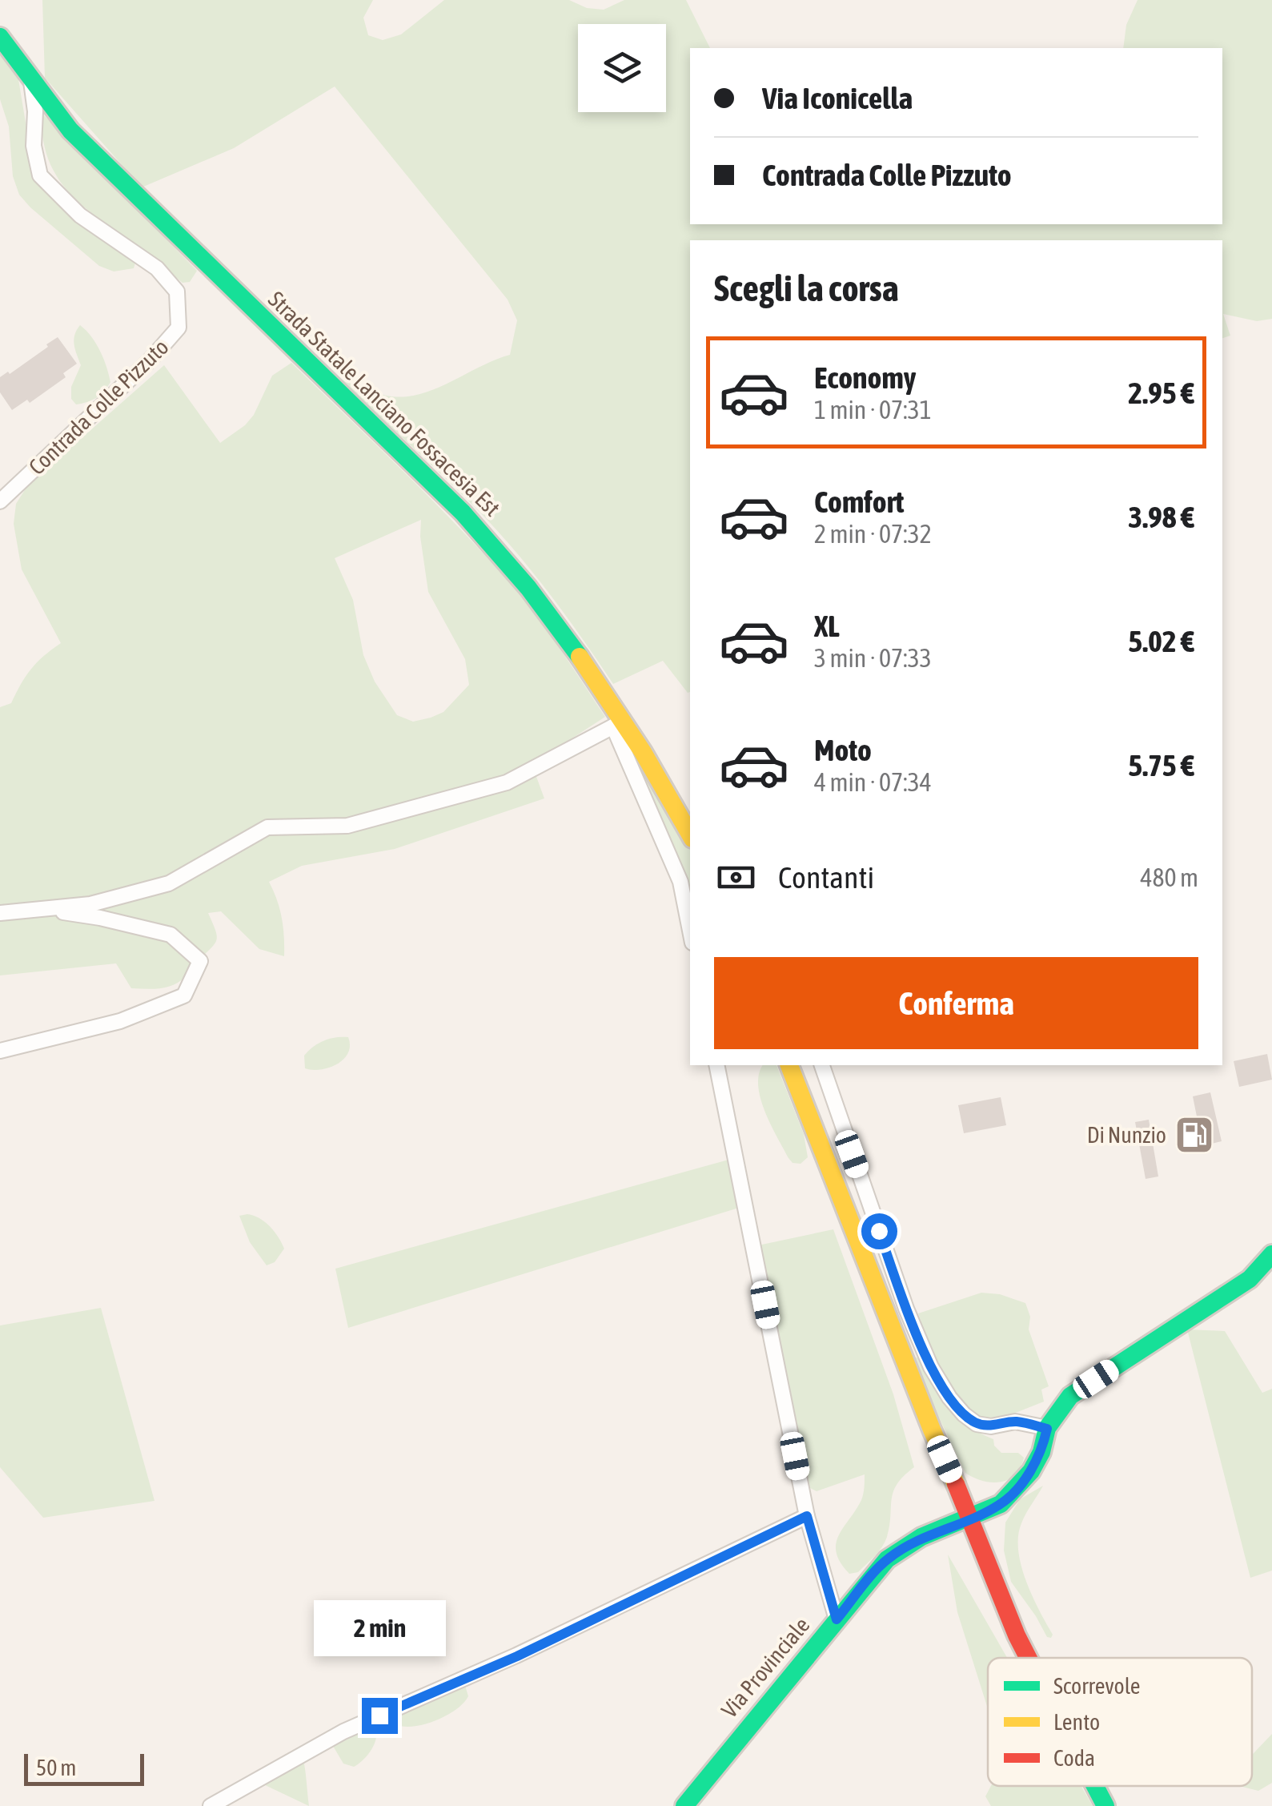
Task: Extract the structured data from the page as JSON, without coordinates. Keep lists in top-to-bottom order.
{
  "streets": {
    "main road": ["Strada Statale Lanciano Fossacesia Est", "Via Provinciale"],
    "street": ["Contrada Colle Pizzuto"]
  },
  "crossings": [
    ["Strada Statale Lanciano Fossacesia Est", "Contrada Colle Pizzuto"]
  ],
  "places": {
    "fuel station": ["Di Nunzio"]
  },
  "legend": ["Scorrevole", "Lento", "Coda"],
  "scale_bar": "50 m",
  "page": {
    "banner": ["Via Iconicella", "Contrada Colle Pizzuto"],
    "heading": "Scegli la corsa",
    "list": [
      {
        "name": "Economy",
        "note": "1 min · 07:31",
        "value": "2.95 €"
      },
      {
        "name": "Comfort",
        "note": "2 min · 07:32",
        "value": "3.98 €"
      },
      {
        "name": "XL",
        "note": "3 min · 07:33",
        "value": "5.02 €"
      },
      {
        "name": "Moto",
        "note": "4 min · 07:34",
        "value": "5.75 €"
      }
    ],
    "pay": ["Contanti", "480 m"],
    "buttons": "Conferma",
    "bubble": "2 min",
    "scale": "50 m"
  }
}
